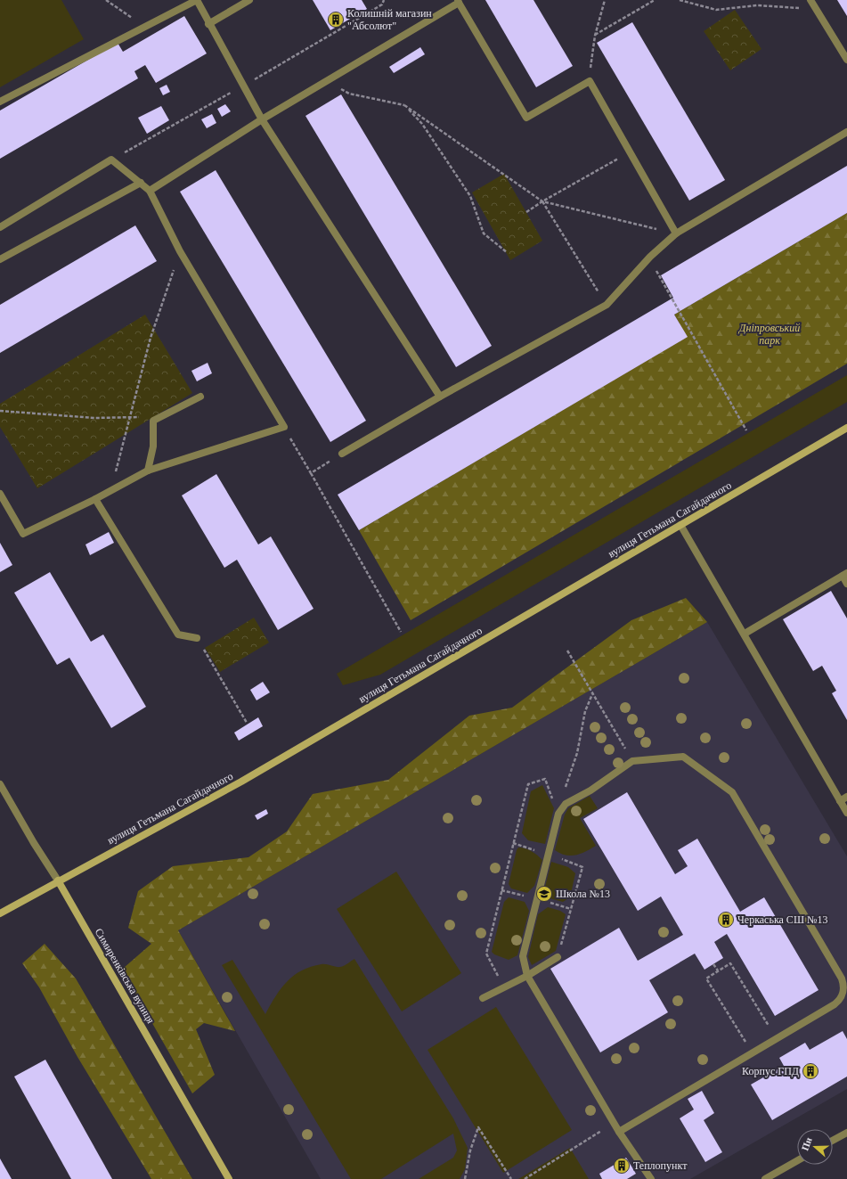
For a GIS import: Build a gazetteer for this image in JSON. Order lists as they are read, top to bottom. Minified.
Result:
{"streets":{"main road":["вулиця Гетьмана Сагайдачного","Симиренківська вулиця"]},"crossings":[["вулиця Гетьмана Сагайдачного","Симиренківська вулиця"]],"parks":["Дніпровський парк"],"places":{"building":["Колишній магазин \"Абсолют\"","Черкаська СШ №13","Корпус ГПД","Теплопункт"],"school or university":["Школа №13"]},"north":"left"}
